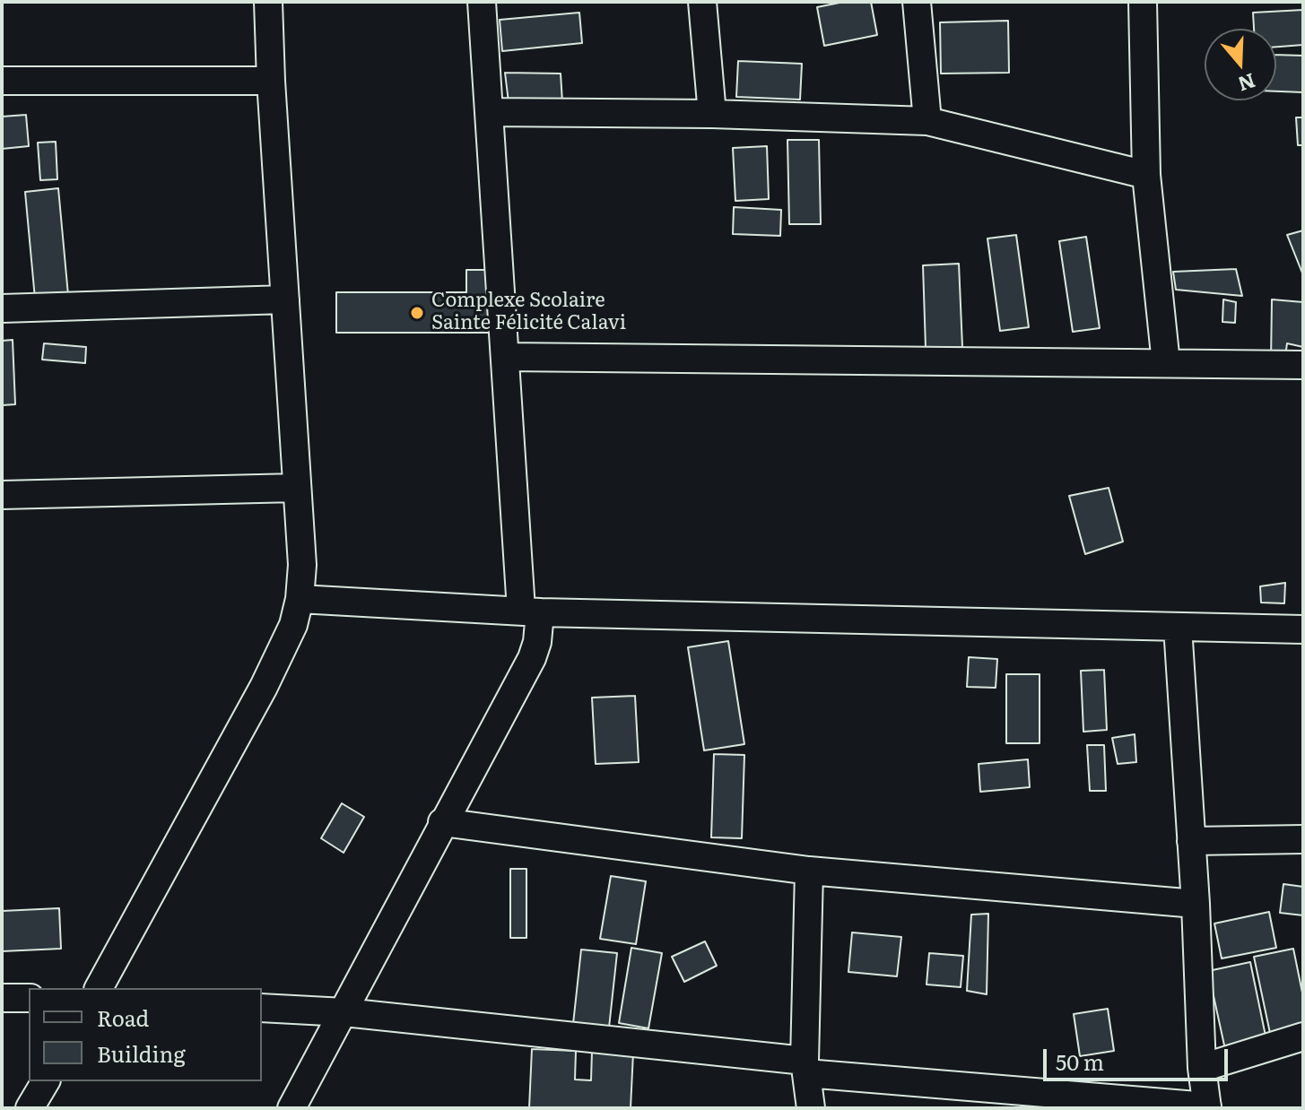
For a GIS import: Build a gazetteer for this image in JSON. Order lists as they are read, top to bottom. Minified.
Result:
{"places":["Complexe Scolaire Sainte Félicité Calavi"],"legend":["Road","Building"],"scale_bar":"50 m","north":"bottom"}
